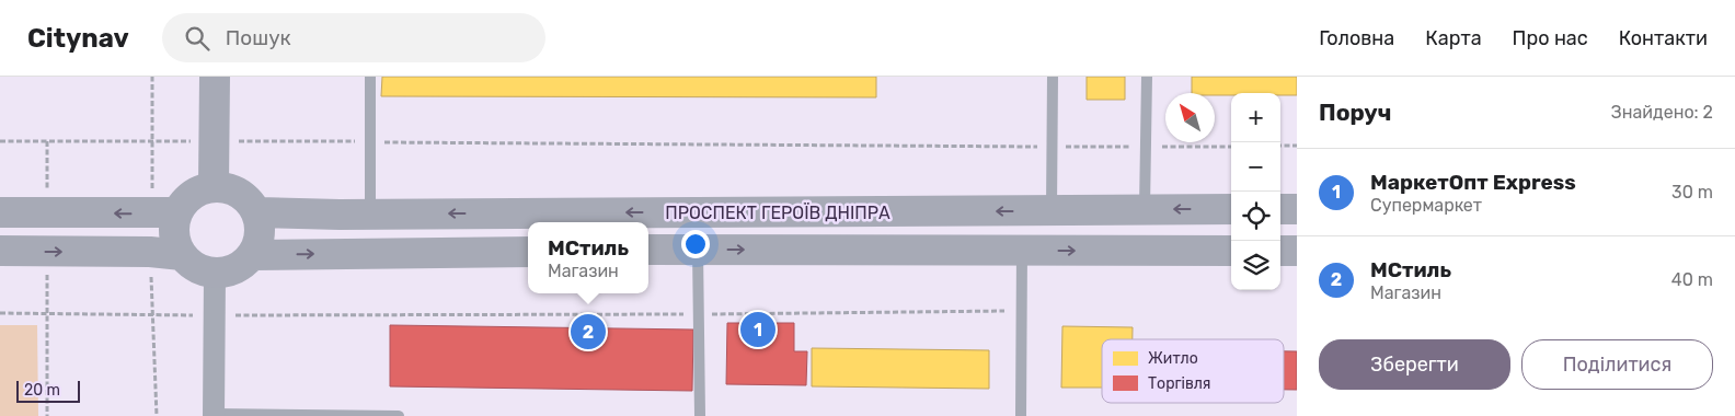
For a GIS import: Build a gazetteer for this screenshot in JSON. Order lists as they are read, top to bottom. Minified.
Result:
{"streets":{"street":["ПРОСПЕКТ ГЕРОЇВ ДНІПРА"]},"legend":["Житло","Торгівля"],"scale_bar":"20 m","north":"top left","page":{"header":"Citynav","search":"Пошук","nav":["Головна","Карта","Про нас","Контакти"],"heading":["Поруч","Знайдено: 2"],"map_buttons":["+","−"],"list":[{"mark":"1","name":"МаркетОпт Express","note":"Супермаркет","value":"30 m"},{"mark":"2","name":"МСтиль","note":"Магазин","value":"40 m"}],"popup":["МСтиль","Магазин"],"pins":["1","2"],"buttons":["Зберегти","Поділитися"],"scale":"20 m"}}
